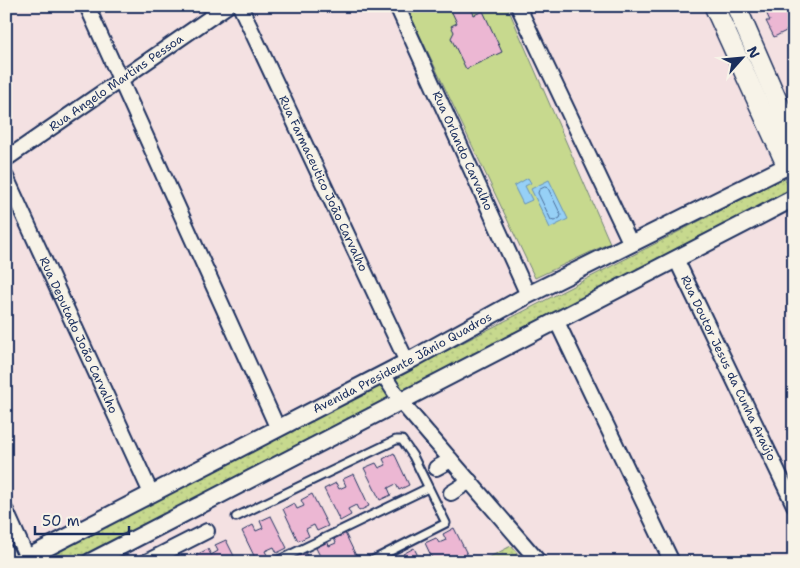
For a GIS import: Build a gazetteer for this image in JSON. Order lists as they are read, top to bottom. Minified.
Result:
{"streets":{"street":["Rua Angelo Martins Pessoa","Rua Orlando Carvalho","Rua Farmaceutico João Carvalho","Rua Deputado João Carvalho","Avenida Presidente Jânio Quadros","Rua Doutor Jesus da Cunha Araújo"]},"crossings":[["Rua Orlando Carvalho","Avenida Presidente Jânio Quadros"],["Rua Farmaceutico João Carvalho","Avenida Presidente Jânio Quadros"],["Rua Deputado João Carvalho","Avenida Presidente Jânio Quadros"]],"scale_bar":"50 m","north":"top right"}
